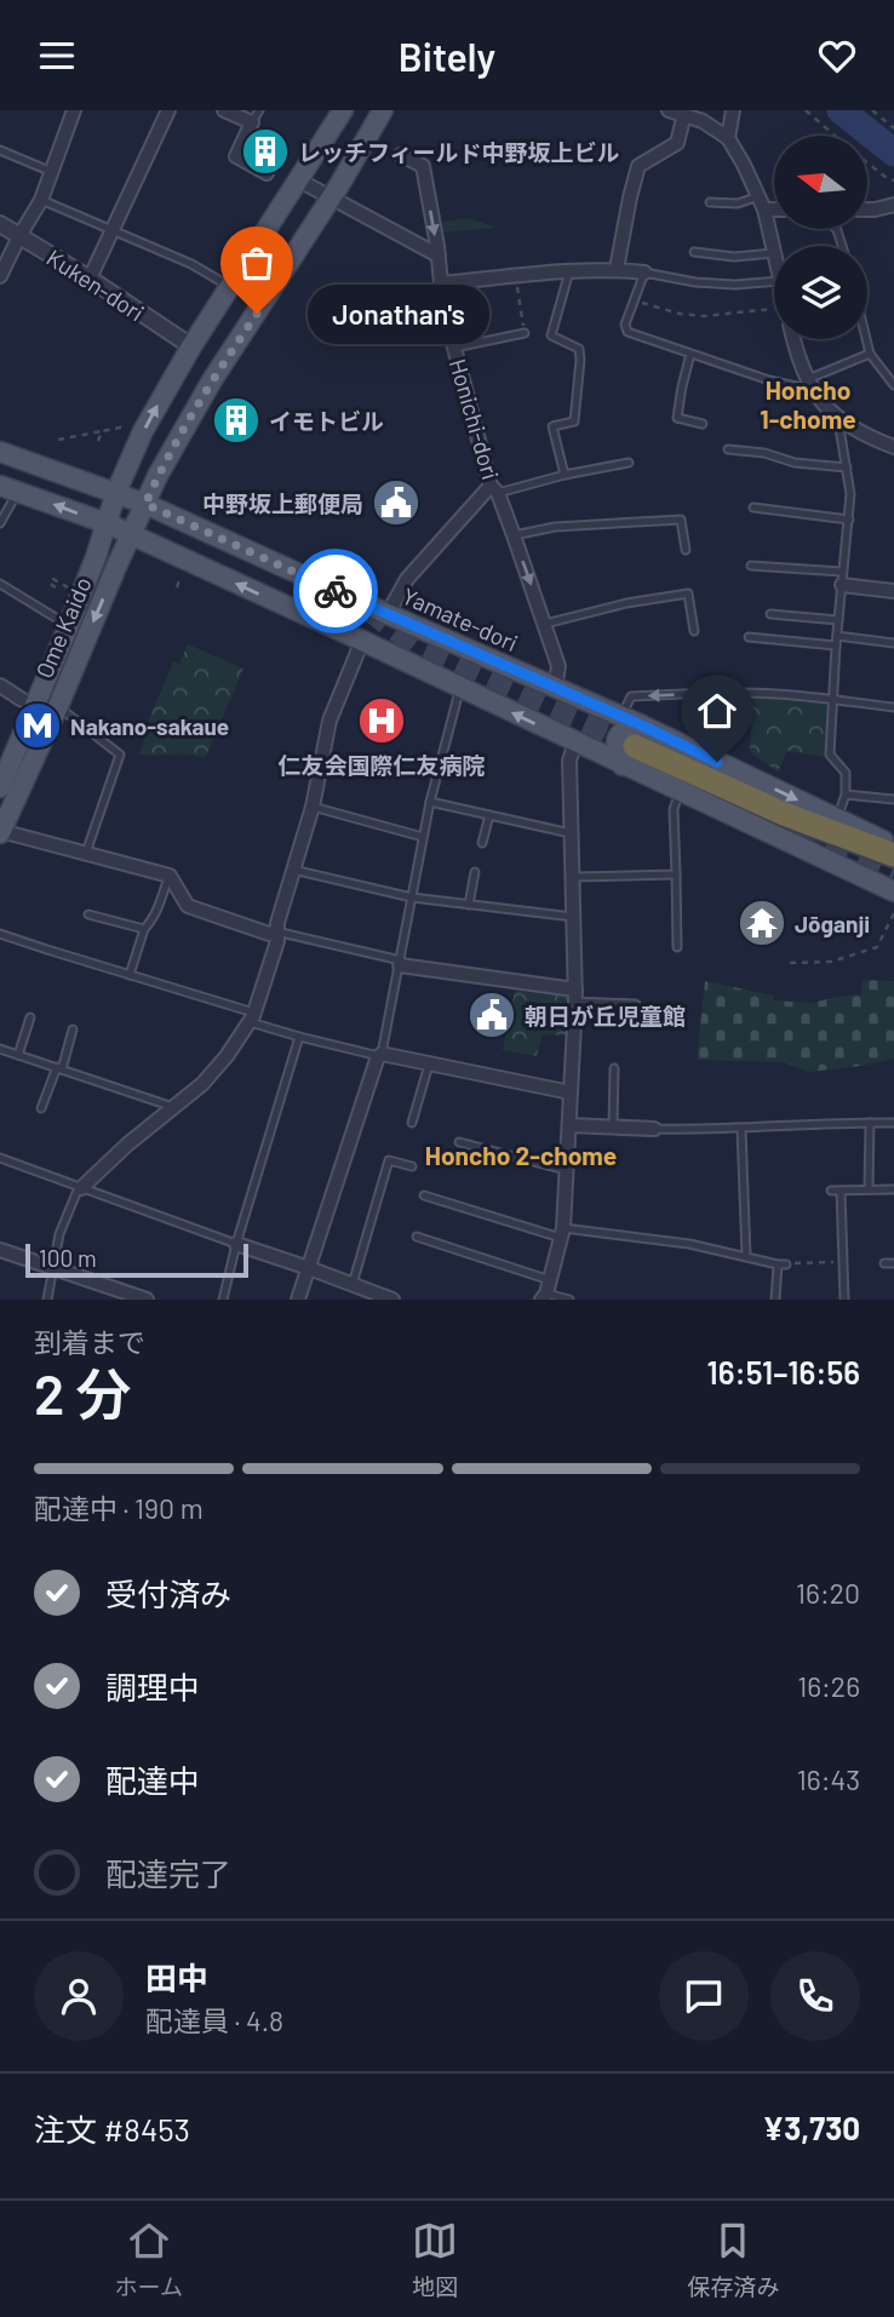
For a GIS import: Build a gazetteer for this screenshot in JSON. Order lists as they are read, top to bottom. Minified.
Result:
{"streets":{"main road":["Yamate-dori","Ome Kaido"],"street":["Kuken-dori","Honichi-dori"]},"crossings":[["Kuken-dori","Ome Kaido"],["Honichi-dori","Yamate-dori"],["Yamate-dori","Ome Kaido"]],"one_way":["Honichi-dori"],"districts":["Honcho 1-chome","Honcho 2-chome"],"places":{"building":["レッチフィールド中野坂上ビル","イモトビル"],"other":["Jonathan's"],"public building":["中野坂上郵便局","朝日が丘児童館"],"hospital":["仁友会国際仁友病院"],"metro station":["Nakano-sakaue"],"temple":["Jōganji"]},"scale_bar":"100 m","north":"left","page":{"header":"Bitely","bubble":"Jonathan's","scale":"100 m","heading":["2 分","到着まで","16:51–16:56"],"panel":["田中","配達員 · 4.8","注文 #8453","¥3,730"],"bar":"配達中 · 190 m","list":[["受付済み","16:20"],["調理中","16:26"],["配達中","16:43"],"配達完了"],"tabs":["ホーム","地図","保存済み"]}}
